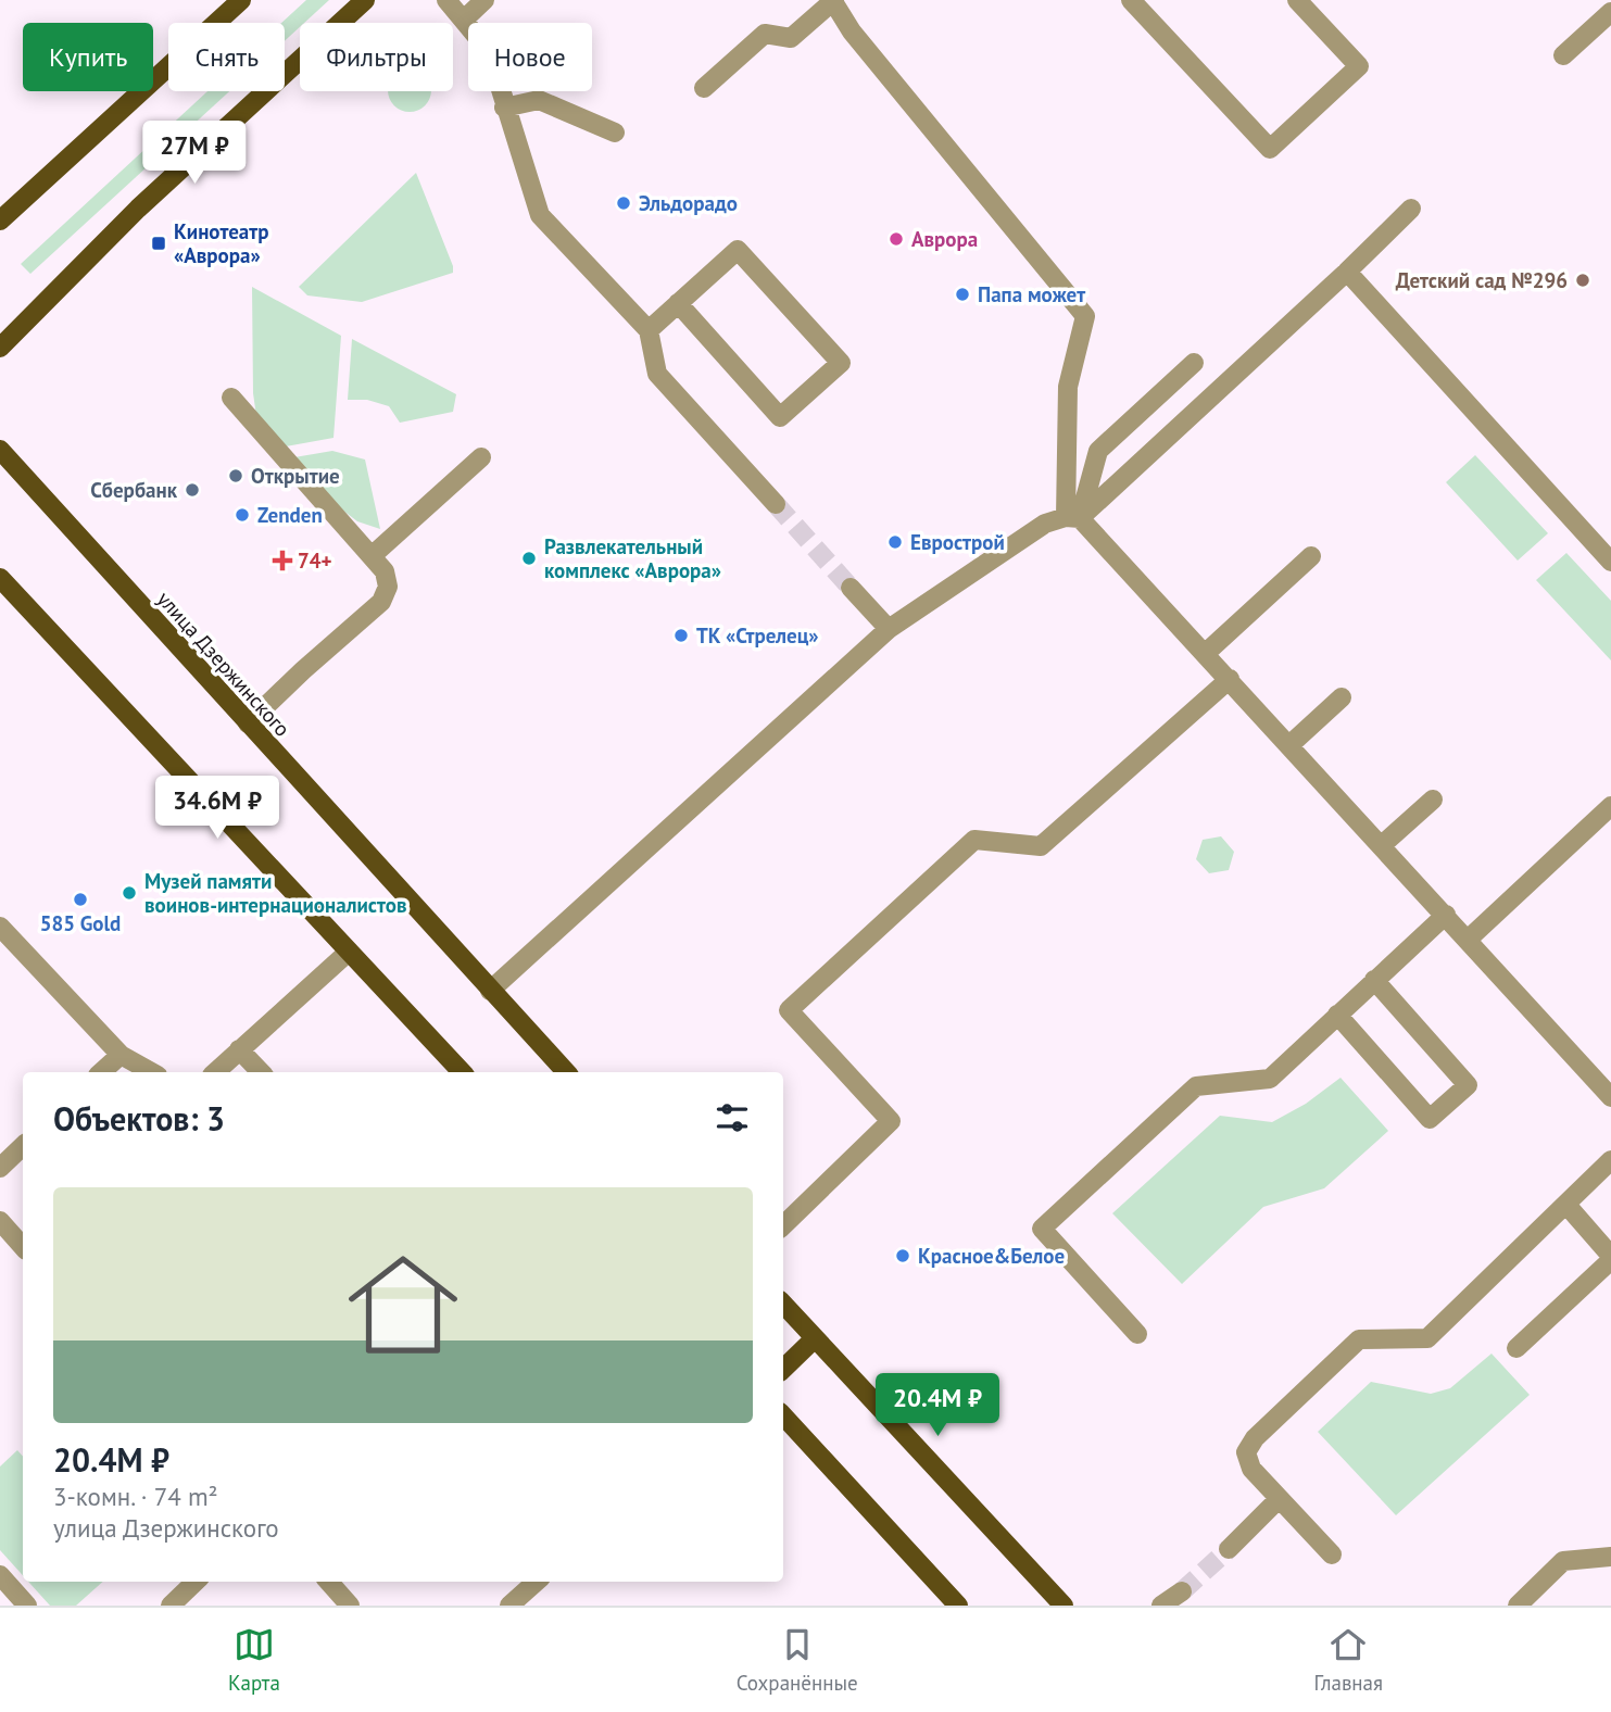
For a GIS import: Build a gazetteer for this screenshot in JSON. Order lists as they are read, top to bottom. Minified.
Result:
{"streets":{"main road":["улица Дзержинского"]},"places":{"other":["Эльдорадо","Аврора","Детский сад №296","Папа может","Открытие","Сбербанк","Zenden","Еврострой","Развлекательный комплекс «Аврора»","ТК «Стрелец»","Музей памяти воинов-интернационалистов","585 Gold","Красное&Белое"],"transit":["Кинотеатр «Аврора»"],"health":["74+"]},"page":{"chip":["Купить","Снять","Фильтры","Новое"],"price":["27M ₽","34.6M ₽","20.4M ₽"],"heading":"Объектов: 3","list":[{"name":"20.4M ₽","note":"3-комн. · 74 m² · улица Дзержинского"}],"tabs":["Карта","Сохранённые","Главная"]}}
